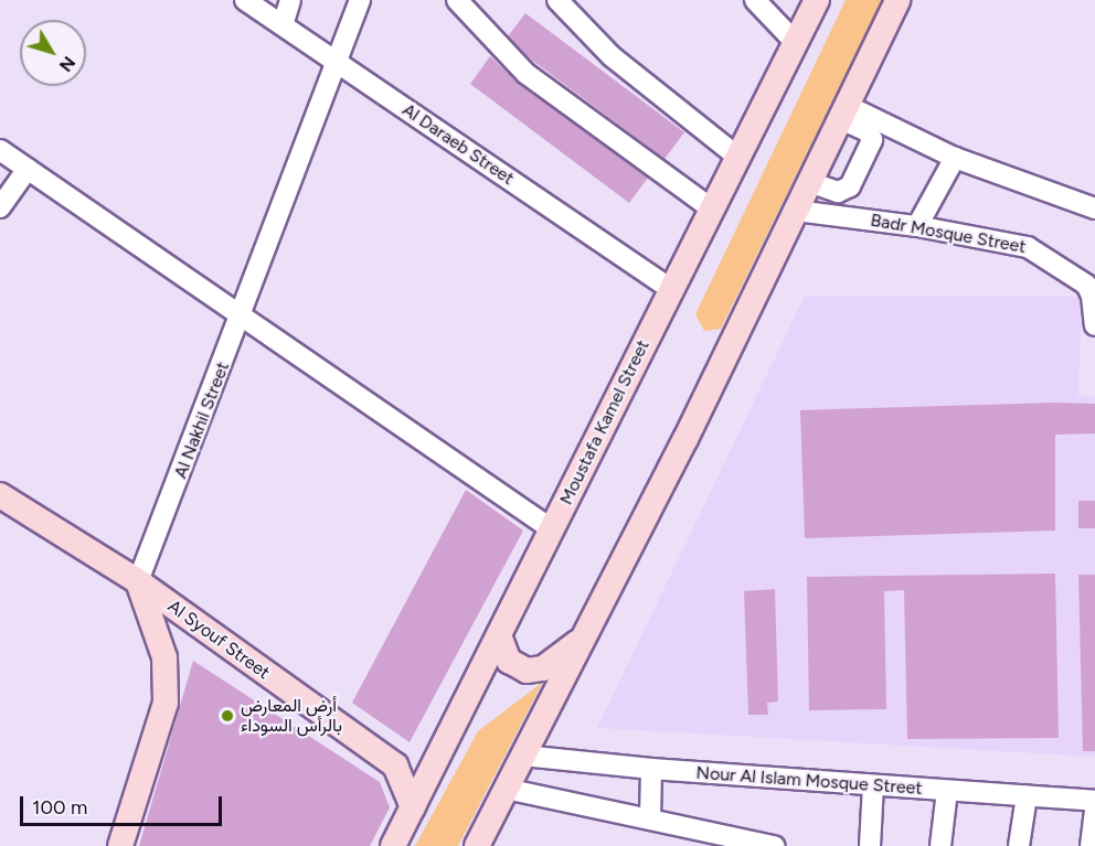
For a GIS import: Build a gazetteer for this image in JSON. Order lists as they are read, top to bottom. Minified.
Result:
{"streets":{"main road":["Moustafa Kamel Street","Al Syouf Street"],"street":["Al Daraeb Street","Badr Mosque Street","Al Nakhil Street","Nour Al Islam Mosque Street"]},"crossings":[["Al Daraeb Street","Al Nakhil Street"],["Al Daraeb Street","Moustafa Kamel Street"],["Al Nakhil Street","Al Syouf Street"],["Moustafa Kamel Street","Al Syouf Street"]],"places":["أرض المعارض بالرأس السوداء"],"scale_bar":"100 m","north":"bottom right"}
